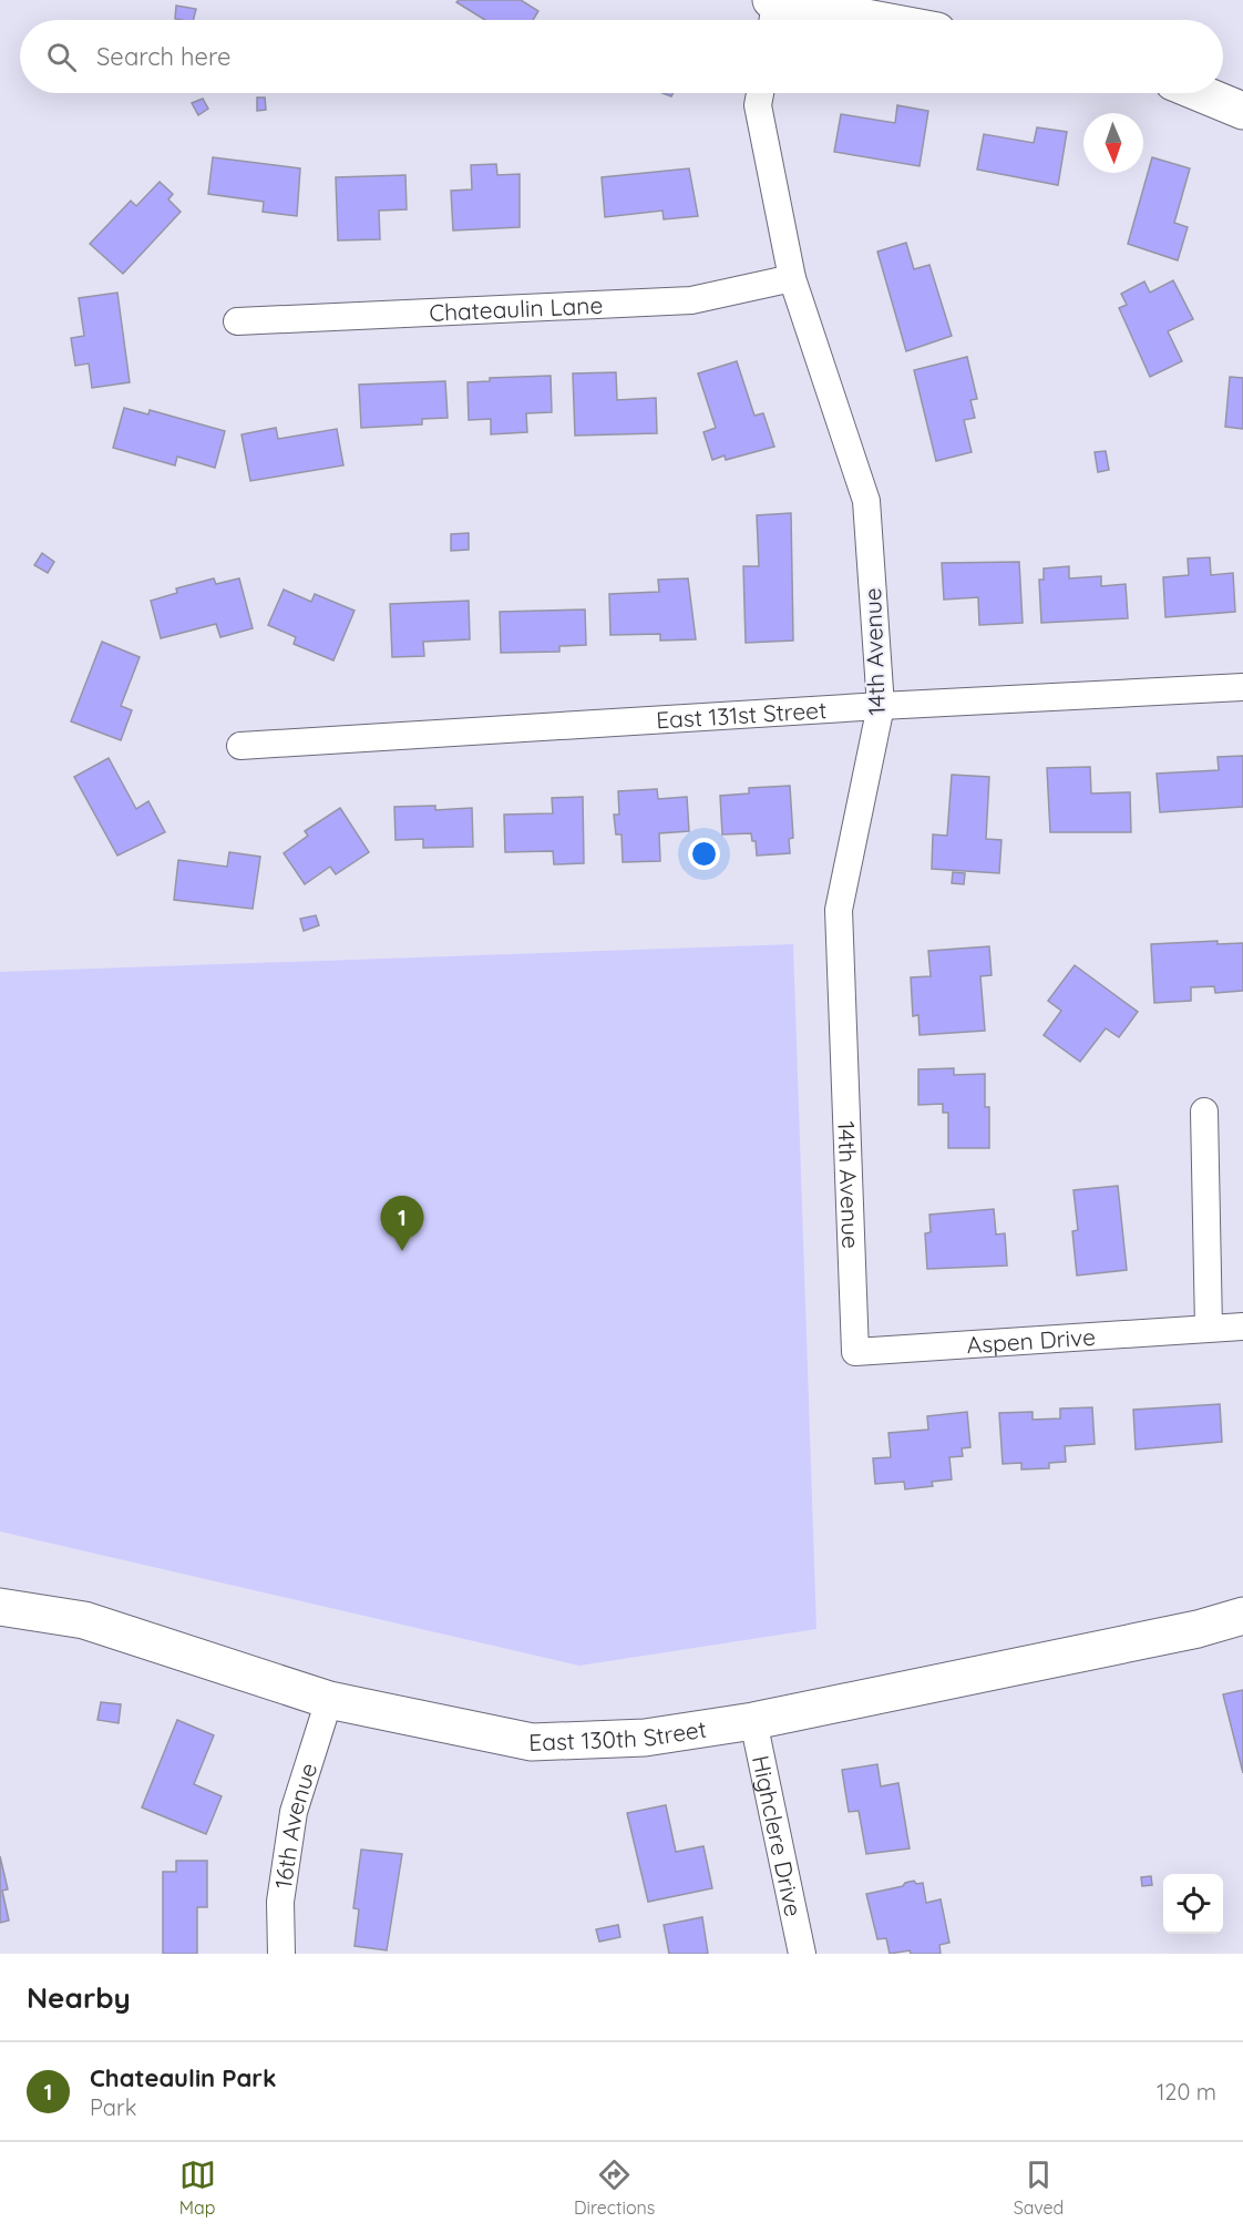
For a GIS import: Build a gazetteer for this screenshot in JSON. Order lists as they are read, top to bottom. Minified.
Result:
{"streets":{"street":["Chateaulin Lane","14th Avenue","East 131st Street","Aspen Drive","East 130th Street","16th Avenue","Highclere Drive"]},"crossings":[["Chateaulin Lane","14th Avenue"],["14th Avenue","East 131st Street"],["14th Avenue","Aspen Drive"],["East 130th Street","16th Avenue"],["East 130th Street","Highclere Drive"]],"north":"bottom","page":{"search":"Search here","pins":"1","heading":"Nearby","list":[{"mark":"1","name":"Chateaulin Park","note":"Park","value":"120 m"}],"nav":["Map","Directions","Saved"]}}
